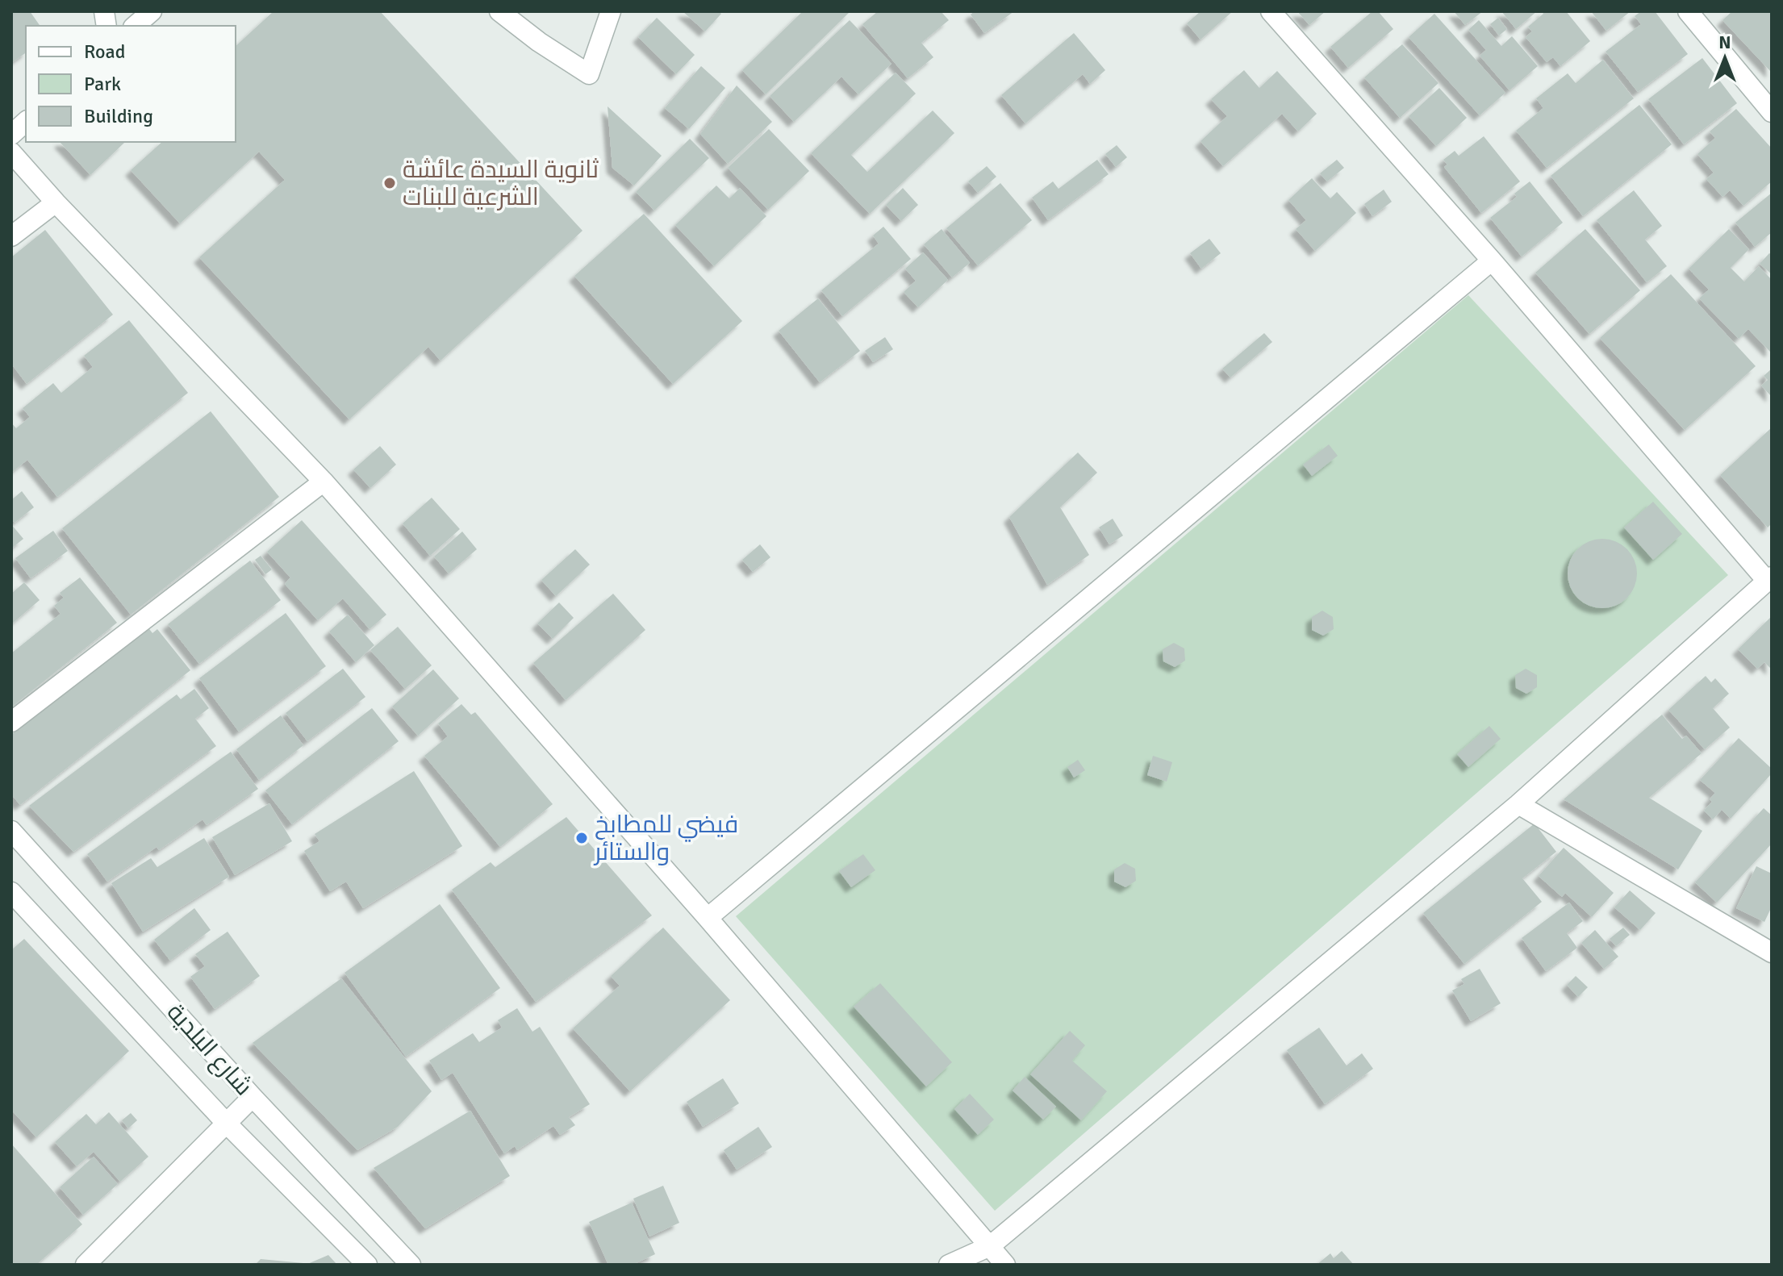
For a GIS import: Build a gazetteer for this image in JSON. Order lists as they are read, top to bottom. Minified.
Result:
{"streets":{"street":["شارع البلدية"]},"places":["ثانوية السيدة عائشة الشرعية للبنات","فيضي للمطابخ والستائر"],"legend":["Road","Park","Building"],"north":"top"}
